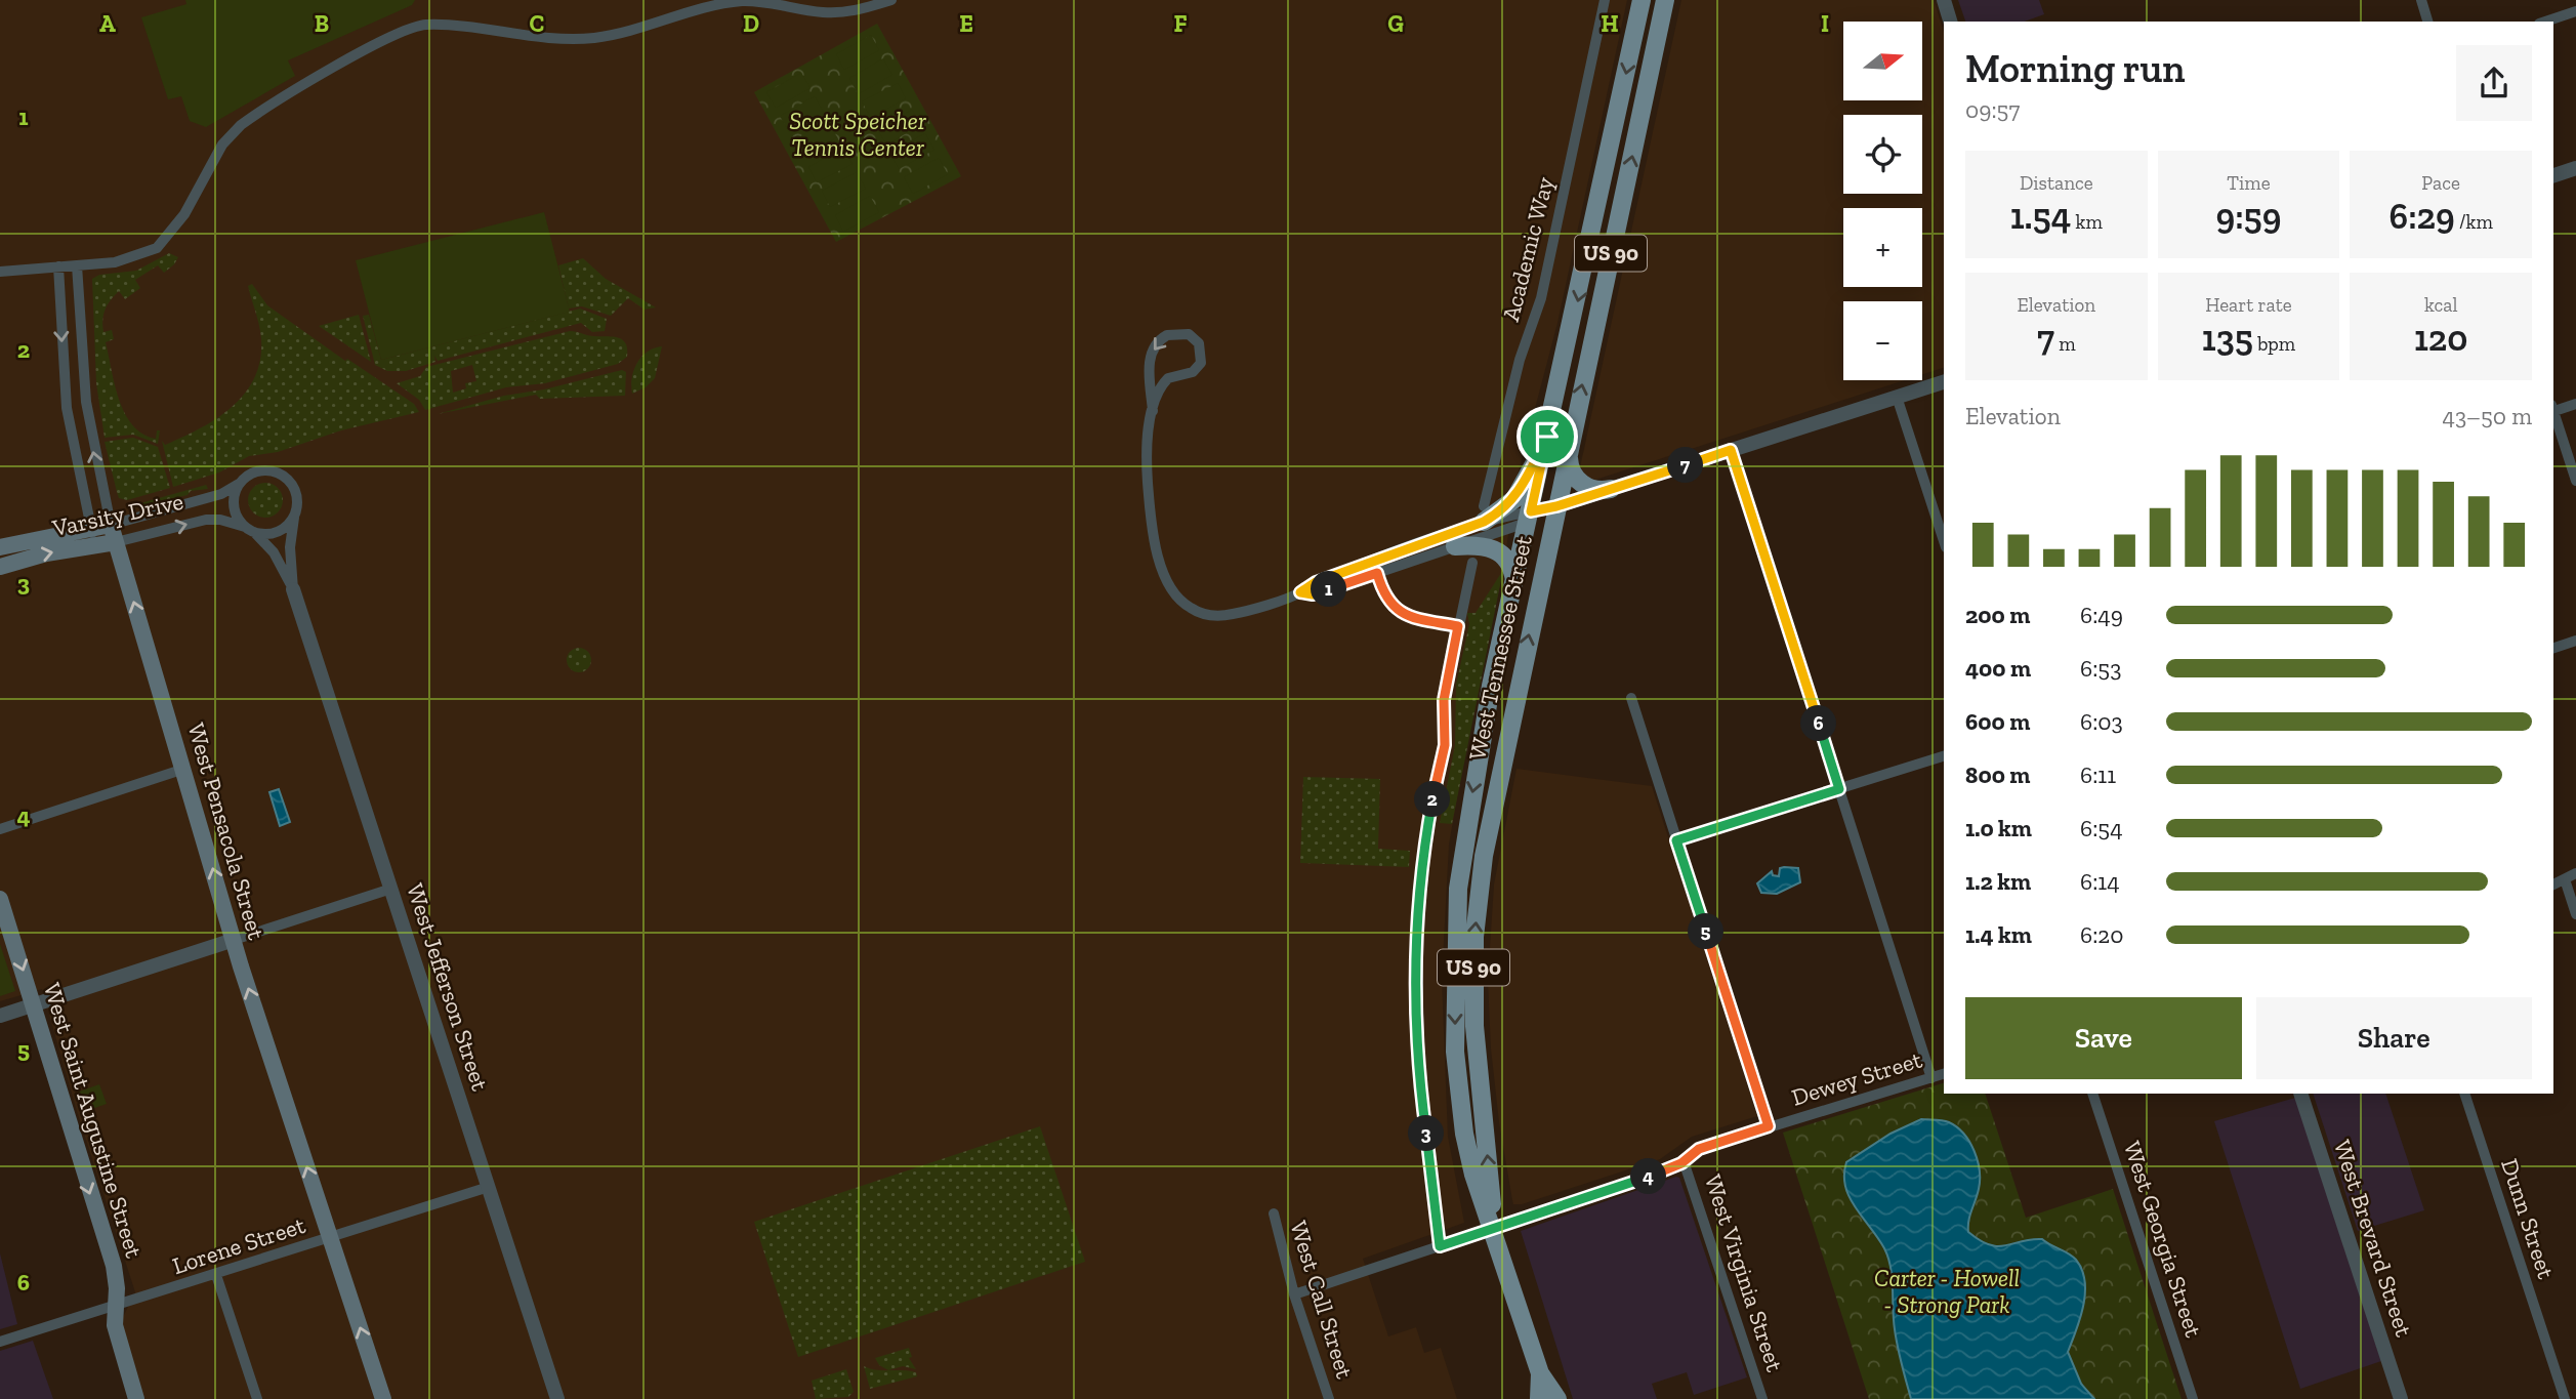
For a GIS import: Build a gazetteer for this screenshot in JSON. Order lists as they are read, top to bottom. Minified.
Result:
{"streets":{"main road":["US 90","Varsity Drive","West Tennessee Street","West Pensacola Street","West Saint Augustine Street"],"street":["Academic Way","West Jefferson Street","Dewey Street","Dunn Street","West Brevard Street","West Georgia Street","Lorene Street","West Virginia Street","West Call Street"]},"crossings":[["US 90","West Tennessee Street"],["Varsity Drive","West Pensacola Street"],["Varsity Drive","West Jefferson Street"],["West Tennessee Street","Dewey Street"],["West Pensacola Street","Lorene Street"],["West Jefferson Street","Lorene Street"],["Dewey Street","West Virginia Street"],["Dewey Street","West Call Street"],["West Saint Augustine Street","Lorene Street"]],"one_way":["West Saint Augustine Street"],"parks":["Scott Speicher Tennis Center","Carter - Howell - Strong Park"],"north":"right","page":{"map_buttons":["+","−"],"heading":["Morning run","09:57"],"stats":[["Distance","1.54 km"],["Time","9:59"],["Pace","6:29 /km"],["Elevation","7 m"],["Heart rate","135 bpm"],["kcal","120"]],"chart":["Elevation","43–50 m"],"pins":["7","1","6","2","5","3","4"],"list":[{"name":"200 m","note":"6:49"},{"name":"400 m","note":"6:53"},{"name":"600 m","note":"6:03"},{"name":"800 m","note":"6:11"},{"name":"1.0 km","note":"6:54"},{"name":"1.2 km","note":"6:14"},{"name":"1.4 km","note":"6:20"}],"buttons":["Save","Share"]},"grid":{"columns":["A","B","C","D","E","F","G","H","I"],"rows":["1","2","3","4","5","6"]}}
